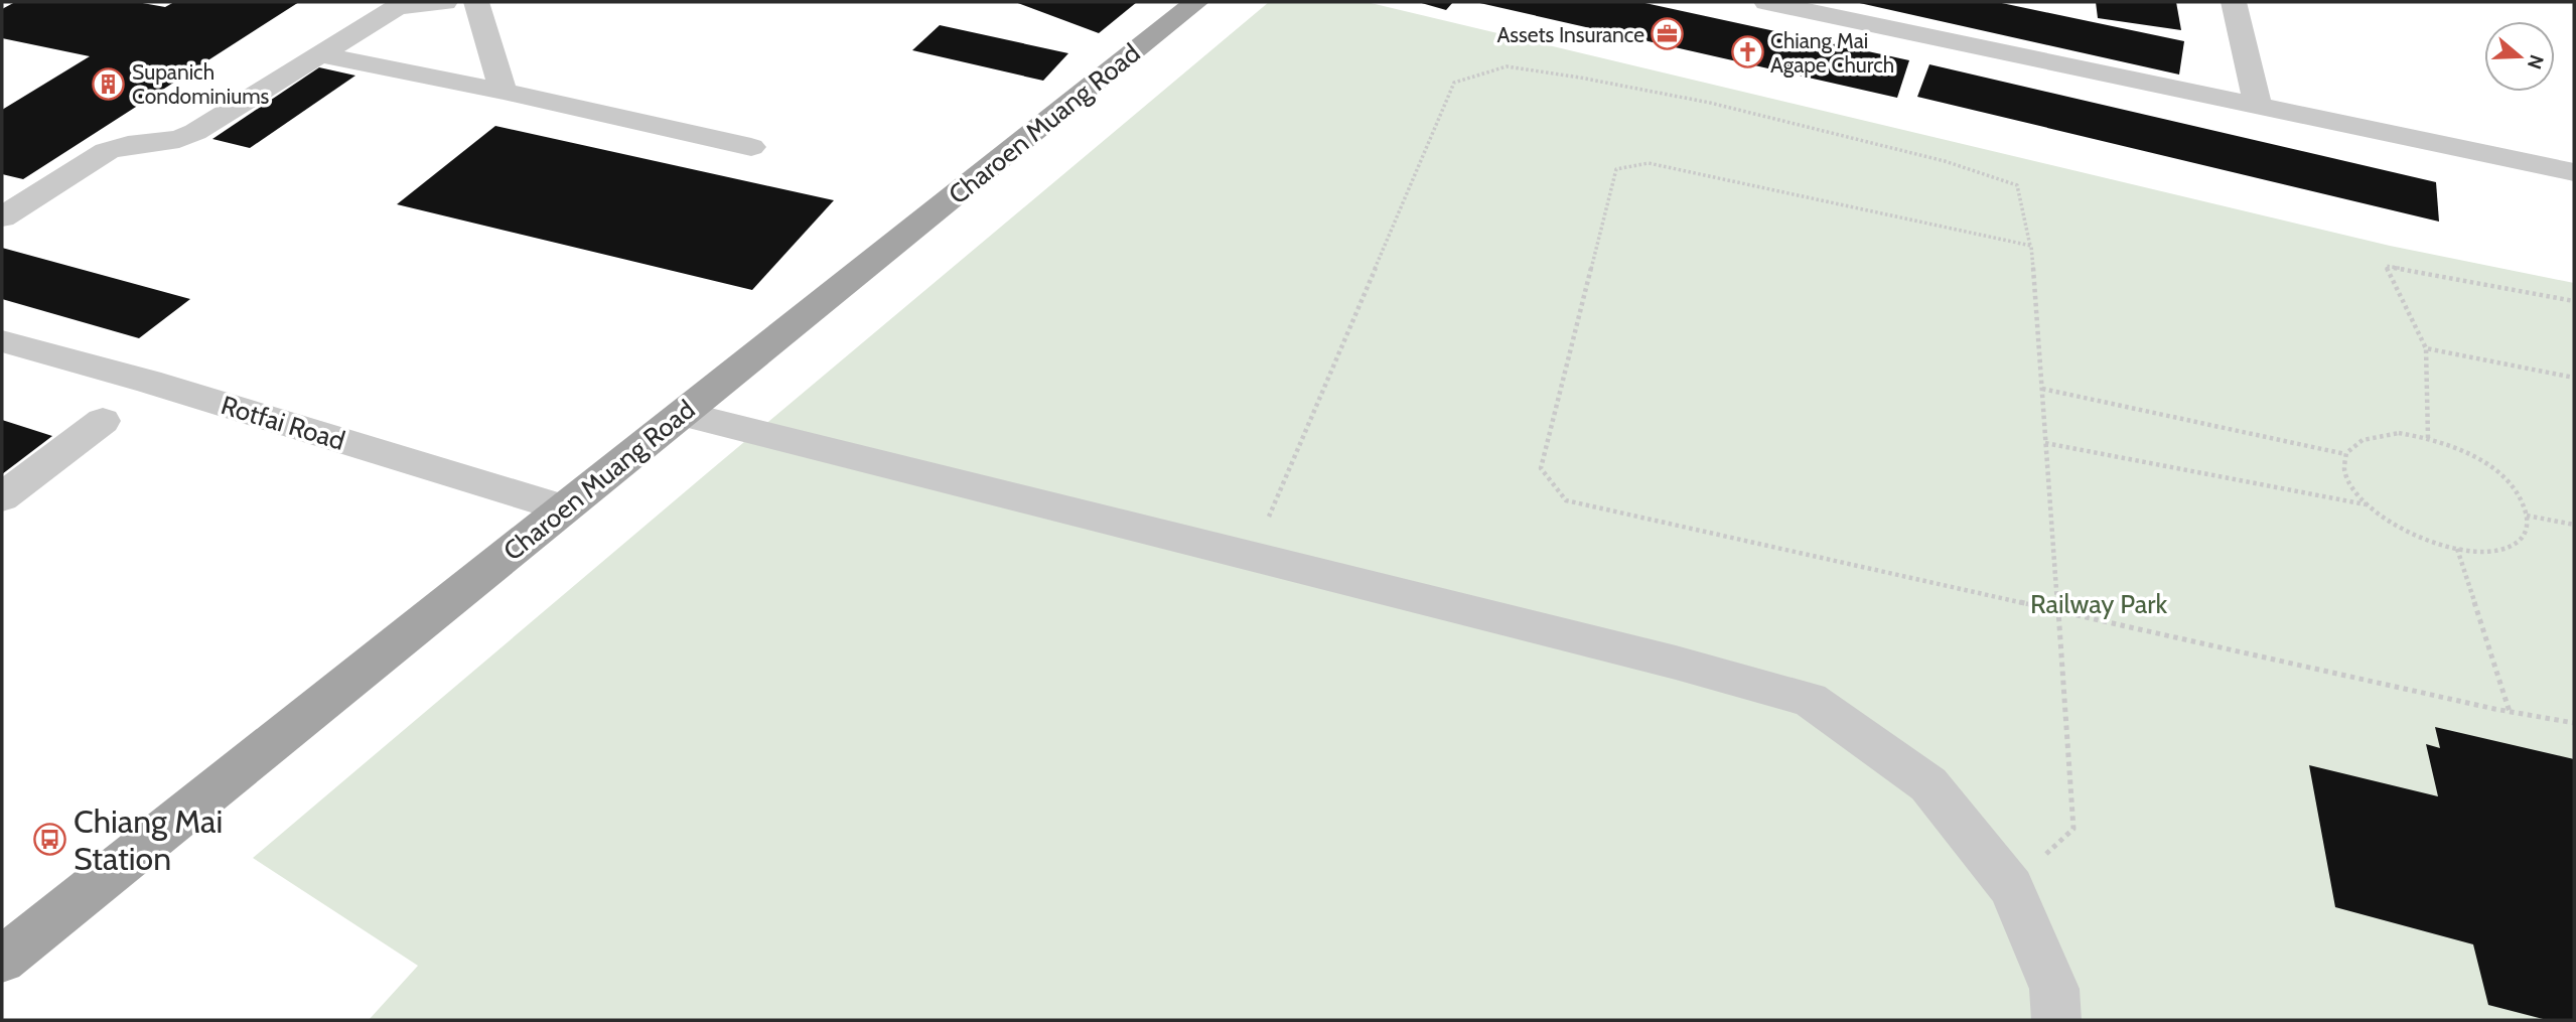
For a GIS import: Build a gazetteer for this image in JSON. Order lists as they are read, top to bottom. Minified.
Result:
{"streets":{"main road":["Charoen Muang Road"],"street":["Rotfai Road"]},"crossings":[["Charoen Muang Road","Rotfai Road"]],"parks":["Railway Park"],"places":{"office":["Assets Insurance"],"church":["Chiang Mai Agape Church"],"building":["Supanich Condominiums"],"bus stop":["Chiang Mai Station"]},"north":"right"}
